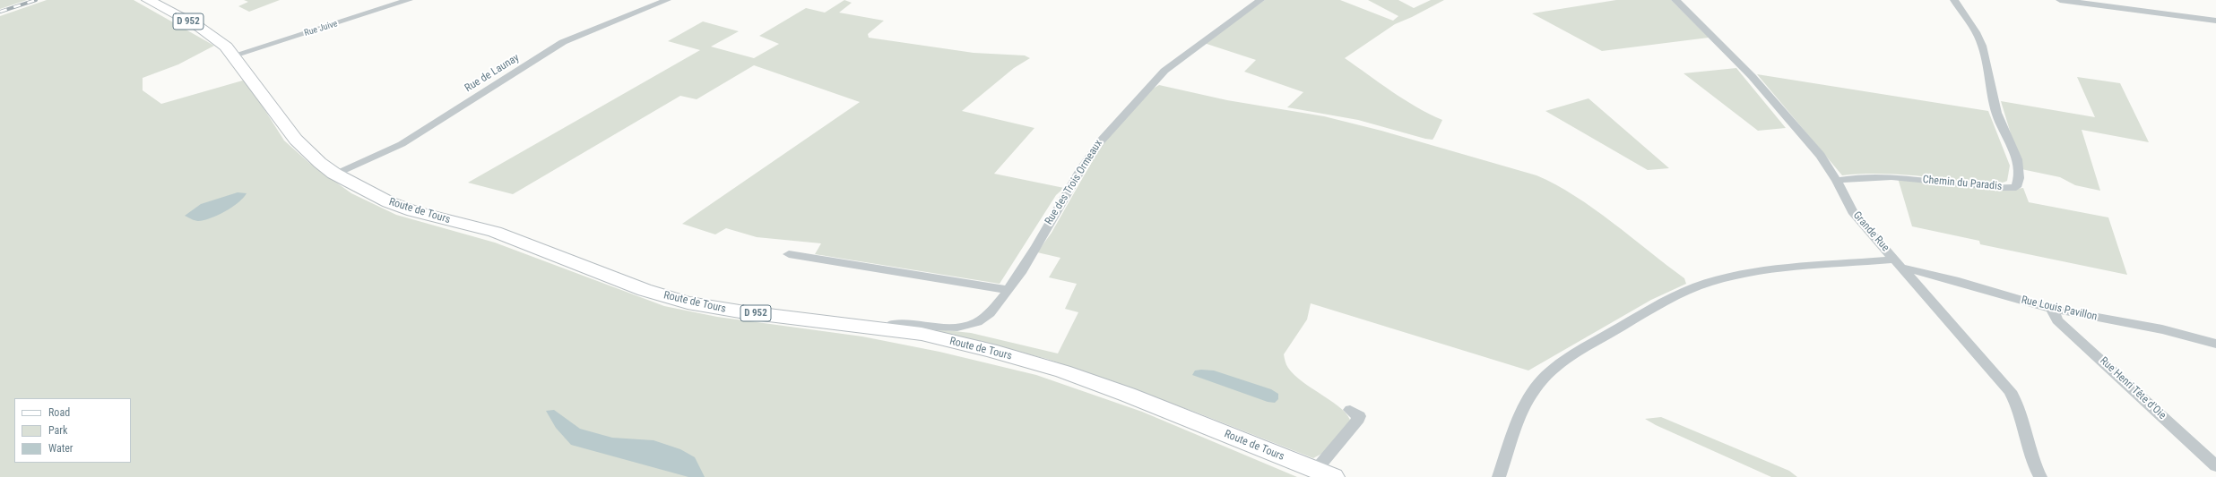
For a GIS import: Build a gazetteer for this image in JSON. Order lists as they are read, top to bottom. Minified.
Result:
{"streets":{"main road":["D 952","Route de Tours"],"street":["Rue Juive","Rue de Launay","Rue des Trois Ormeaux","Chemin du Paradis","Grande Rue","Rue Louis Pavillon","Rue Henri Tête d'Oie"]},"crossings":[["Rue Juive","Route de Tours"],["Rue de Launay","Route de Tours"],["Rue des Trois Ormeaux","Route de Tours"],["Chemin du Paradis","Grande Rue"],["Grande Rue","Rue Louis Pavillon"],["Rue Louis Pavillon","Rue Henri Tête d'Oie"]],"legend":["Road","Park","Water"]}
